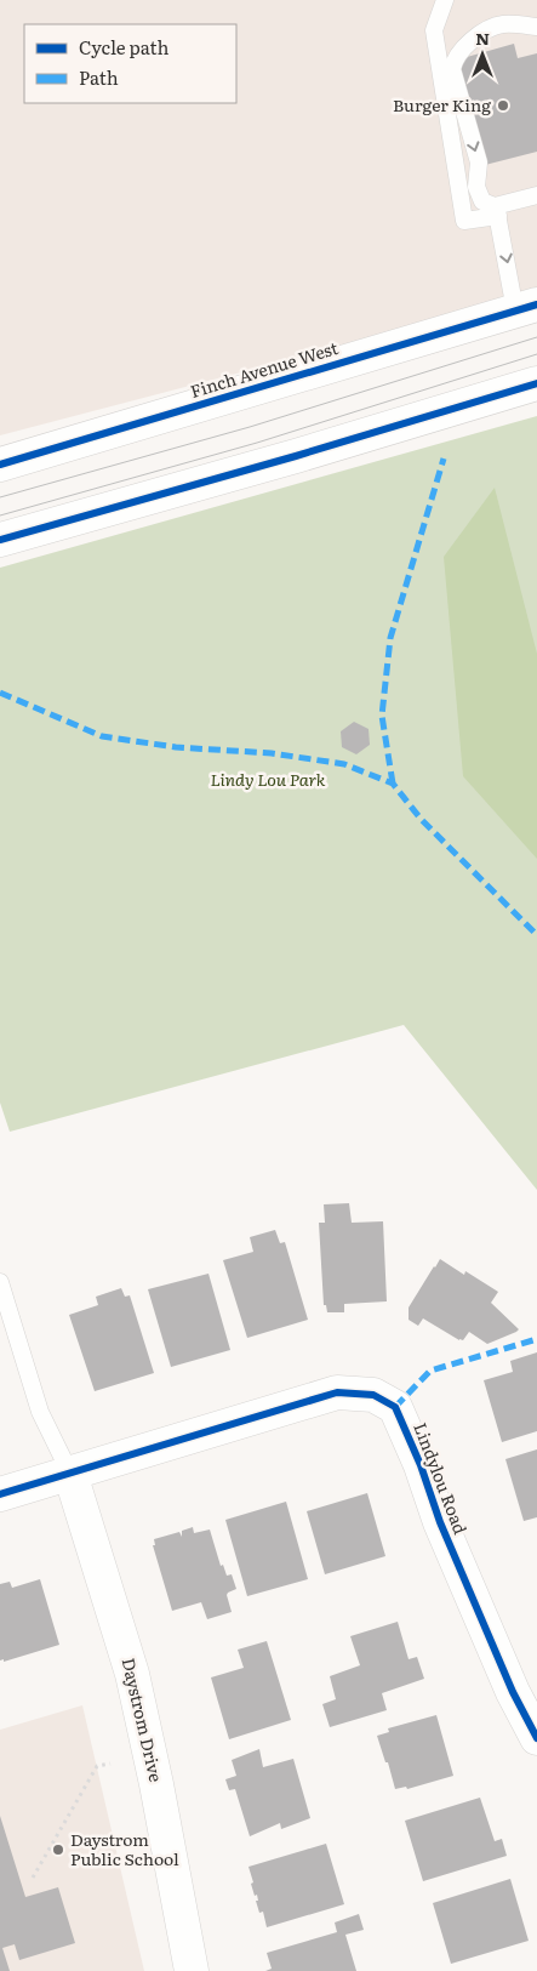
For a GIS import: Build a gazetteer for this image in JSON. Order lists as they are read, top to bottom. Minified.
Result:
{"streets":{"street":["Finch Avenue West","Lindylou Road","Daystrom Drive"]},"crossings":[["Lindylou Road","Daystrom Drive"]],"parks":["Lindy Lou Park"],"places":["Burger King","Daystrom Public School"],"legend":["Cycle path","Path"],"north":"top"}
